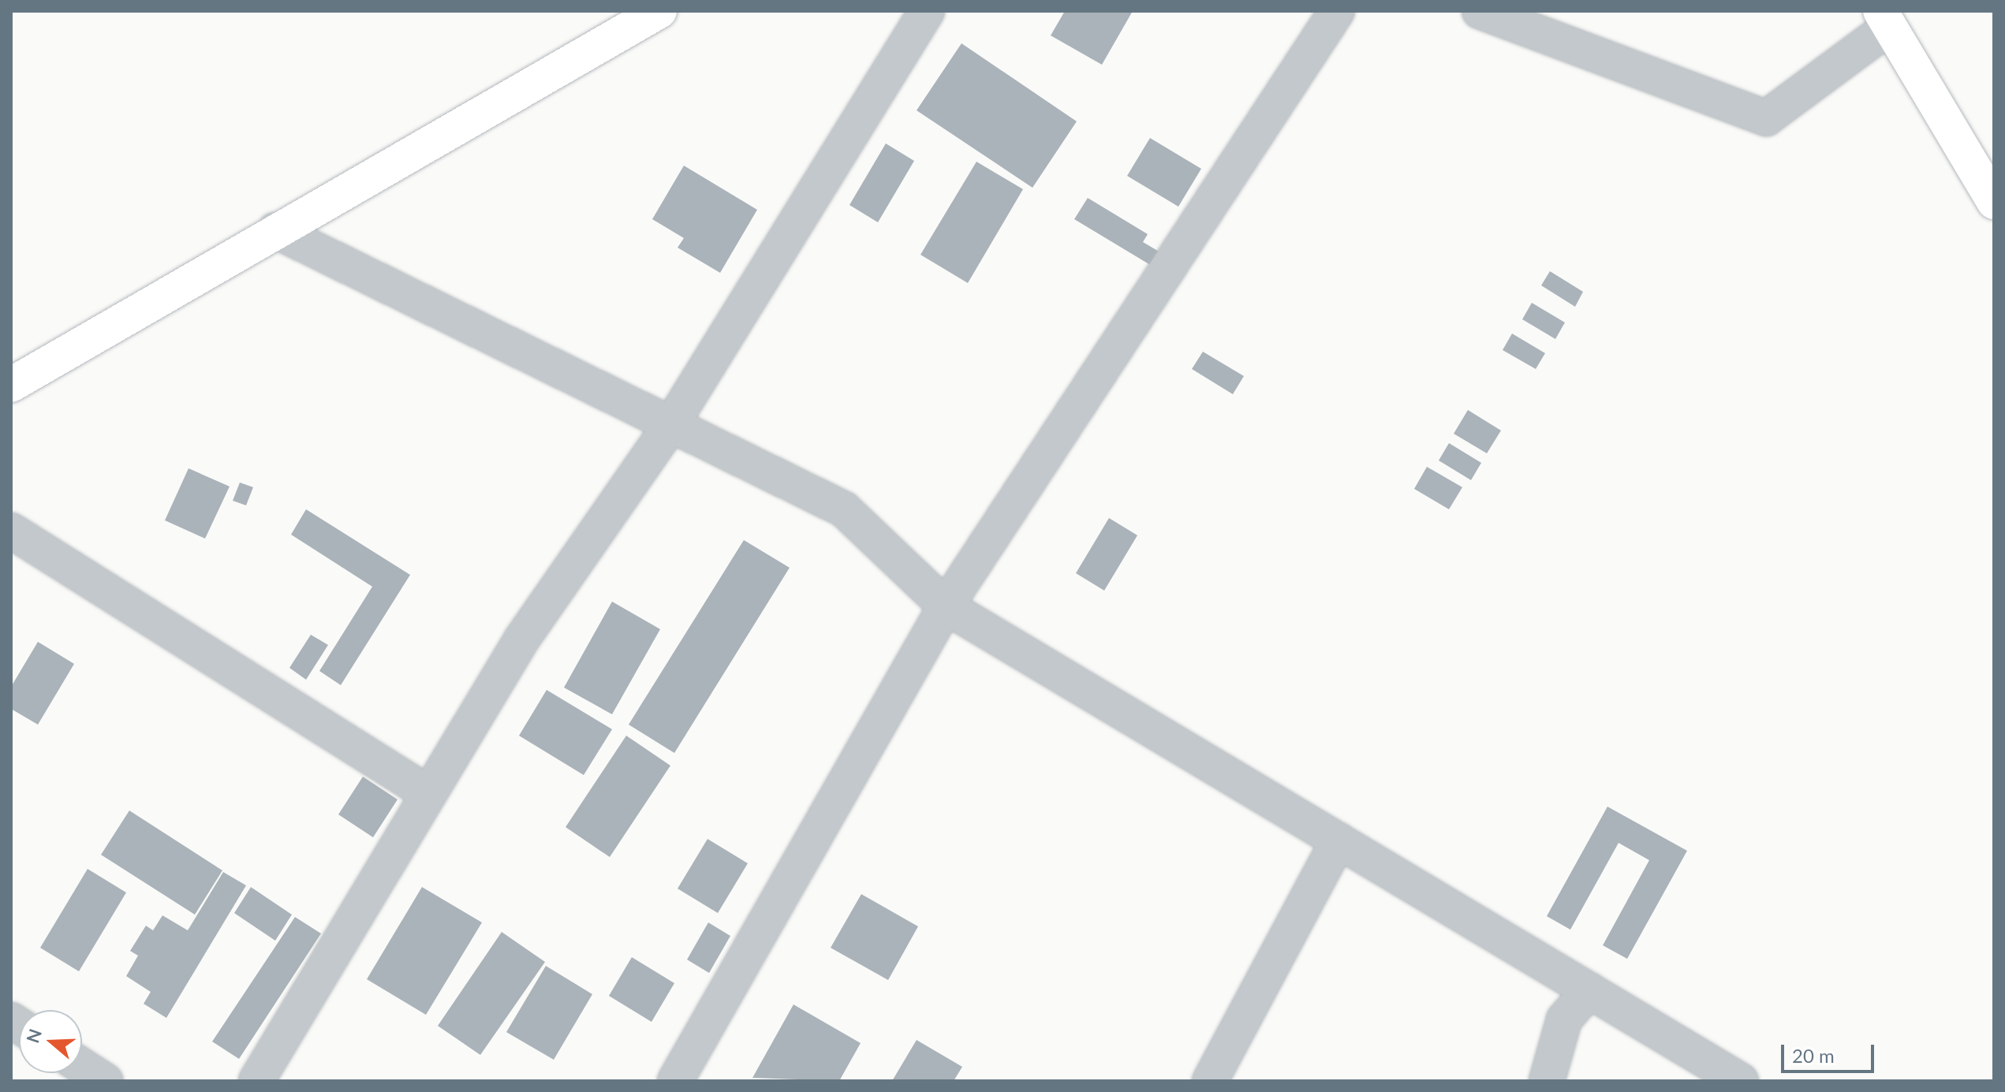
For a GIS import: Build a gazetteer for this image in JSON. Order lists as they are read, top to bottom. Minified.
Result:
{"scale_bar":"20 m","north":"left"}
